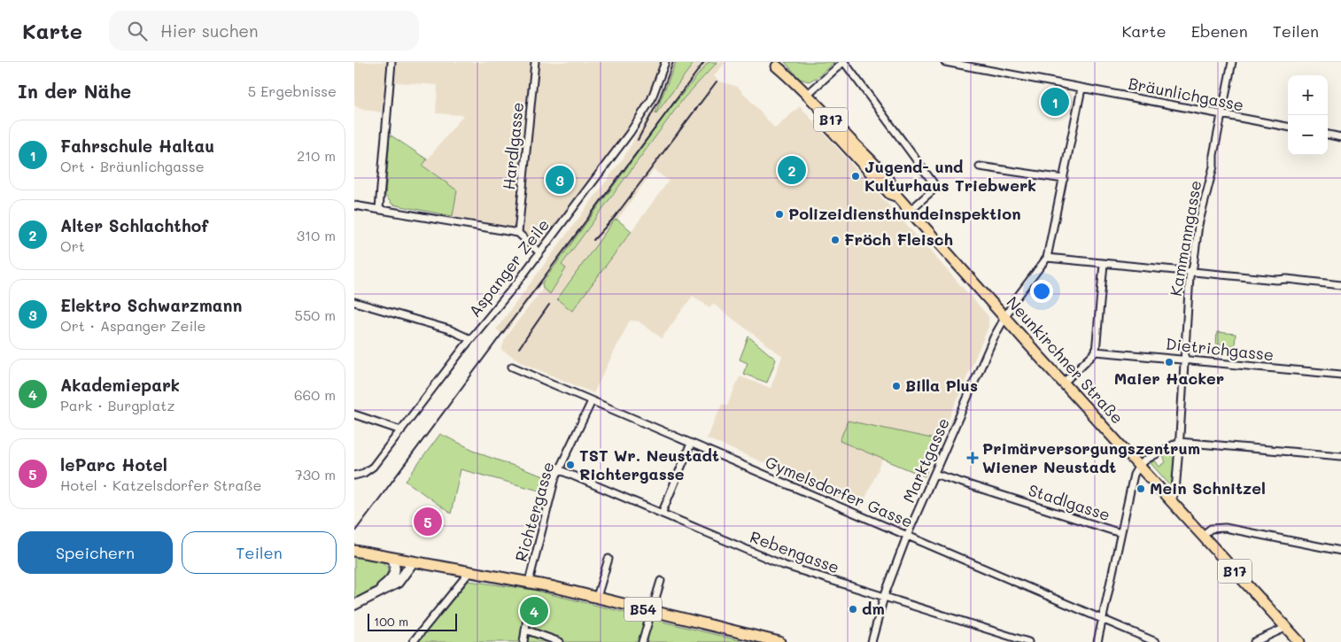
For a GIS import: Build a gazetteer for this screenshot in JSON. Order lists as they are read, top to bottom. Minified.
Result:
{"streets":{"main road":["B17","Neunkirchner Straße","B54"],"street":["Bräunlichgasse","Hardlgasse","Kammanngasse","Aspanger Zeile","Dietrichgasse","Marktgasse","Gymelsdorfer Gasse","Stadlgasse","Richtergasse","Rebengasse"]},"crossings":[["Bräunlichgasse","Kammanngasse"],["Kammanngasse","Dietrichgasse"],["Kammanngasse","Neunkirchner Straße"],["Neunkirchner Straße","Marktgasse"],["Marktgasse","Gymelsdorfer Gasse"],["Marktgasse","Stadlgasse"],["Marktgasse","Rebengasse"],["Gymelsdorfer Gasse","Richtergasse"],["Richtergasse","Rebengasse"],["Richtergasse","B54"]],"places":{"other":["Jugend- und Kulturhaus Triebwerk","Polizeidiensthundeinspektion","Fröch Fleisch","Maier Hacker","Billa Plus","TST Wr. Neustadt Richtergasse","Mein Schnitzel","dm"],"health":["Primärversorgungszentrum Wiener Neustadt"]},"scale_bar":"100 m","page":{"header":"Karte","search":"Hier suchen","nav":["Karte","Ebenen","Teilen"],"heading":["In der Nähe","5 Ergebnisse"],"map_buttons":["+","−"],"pins":["1","2","3","5","4"],"list":[{"mark":"1","name":"Fahrschule Haltau","note":"Ort · Bräunlichgasse","value":"210 m"},{"mark":"2","name":"Alter Schlachthof","note":"Ort","value":"310 m"},{"mark":"3","name":"Elektro Schwarzmann","note":"Ort · Aspanger Zeile","value":"550 m"},{"mark":"4","name":"Akademiepark","note":"Park · Burgplatz","value":"660 m"},{"mark":"5","name":"leParc Hotel","note":"Hotel · Katzelsdorfer Straße","value":"730 m"}],"buttons":["Speichern","Teilen"],"scale":"100 m"}}
